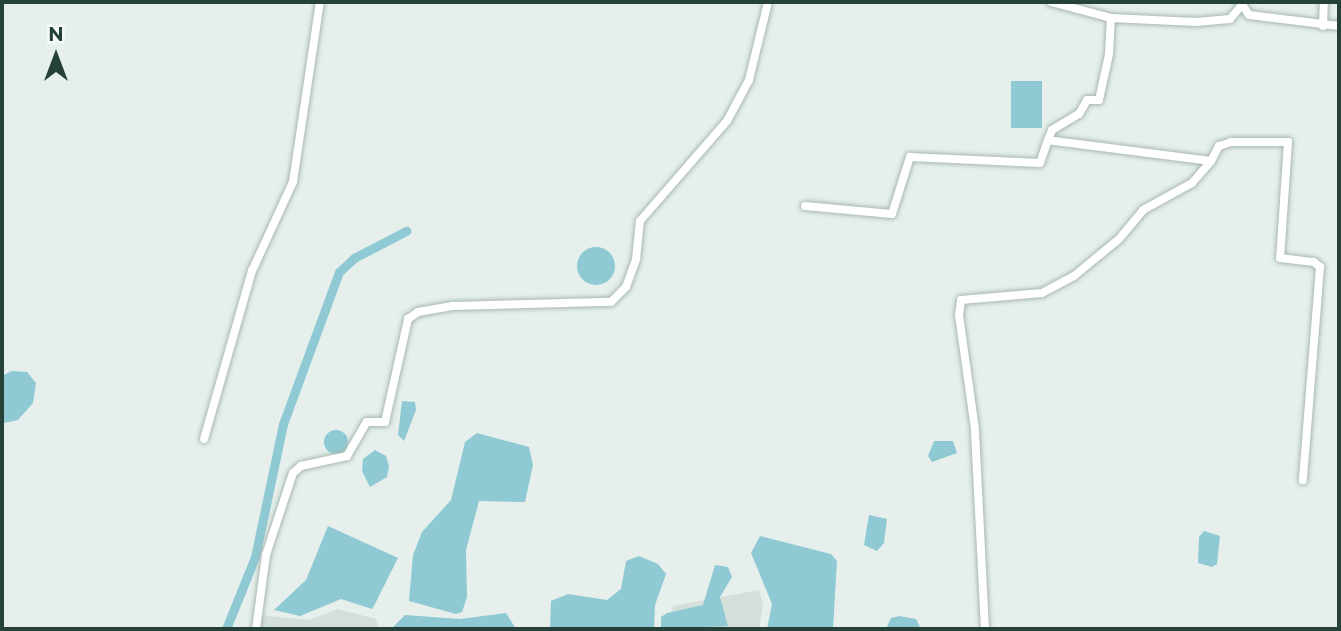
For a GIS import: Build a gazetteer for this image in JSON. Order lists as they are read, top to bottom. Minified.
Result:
{"north":"top"}
